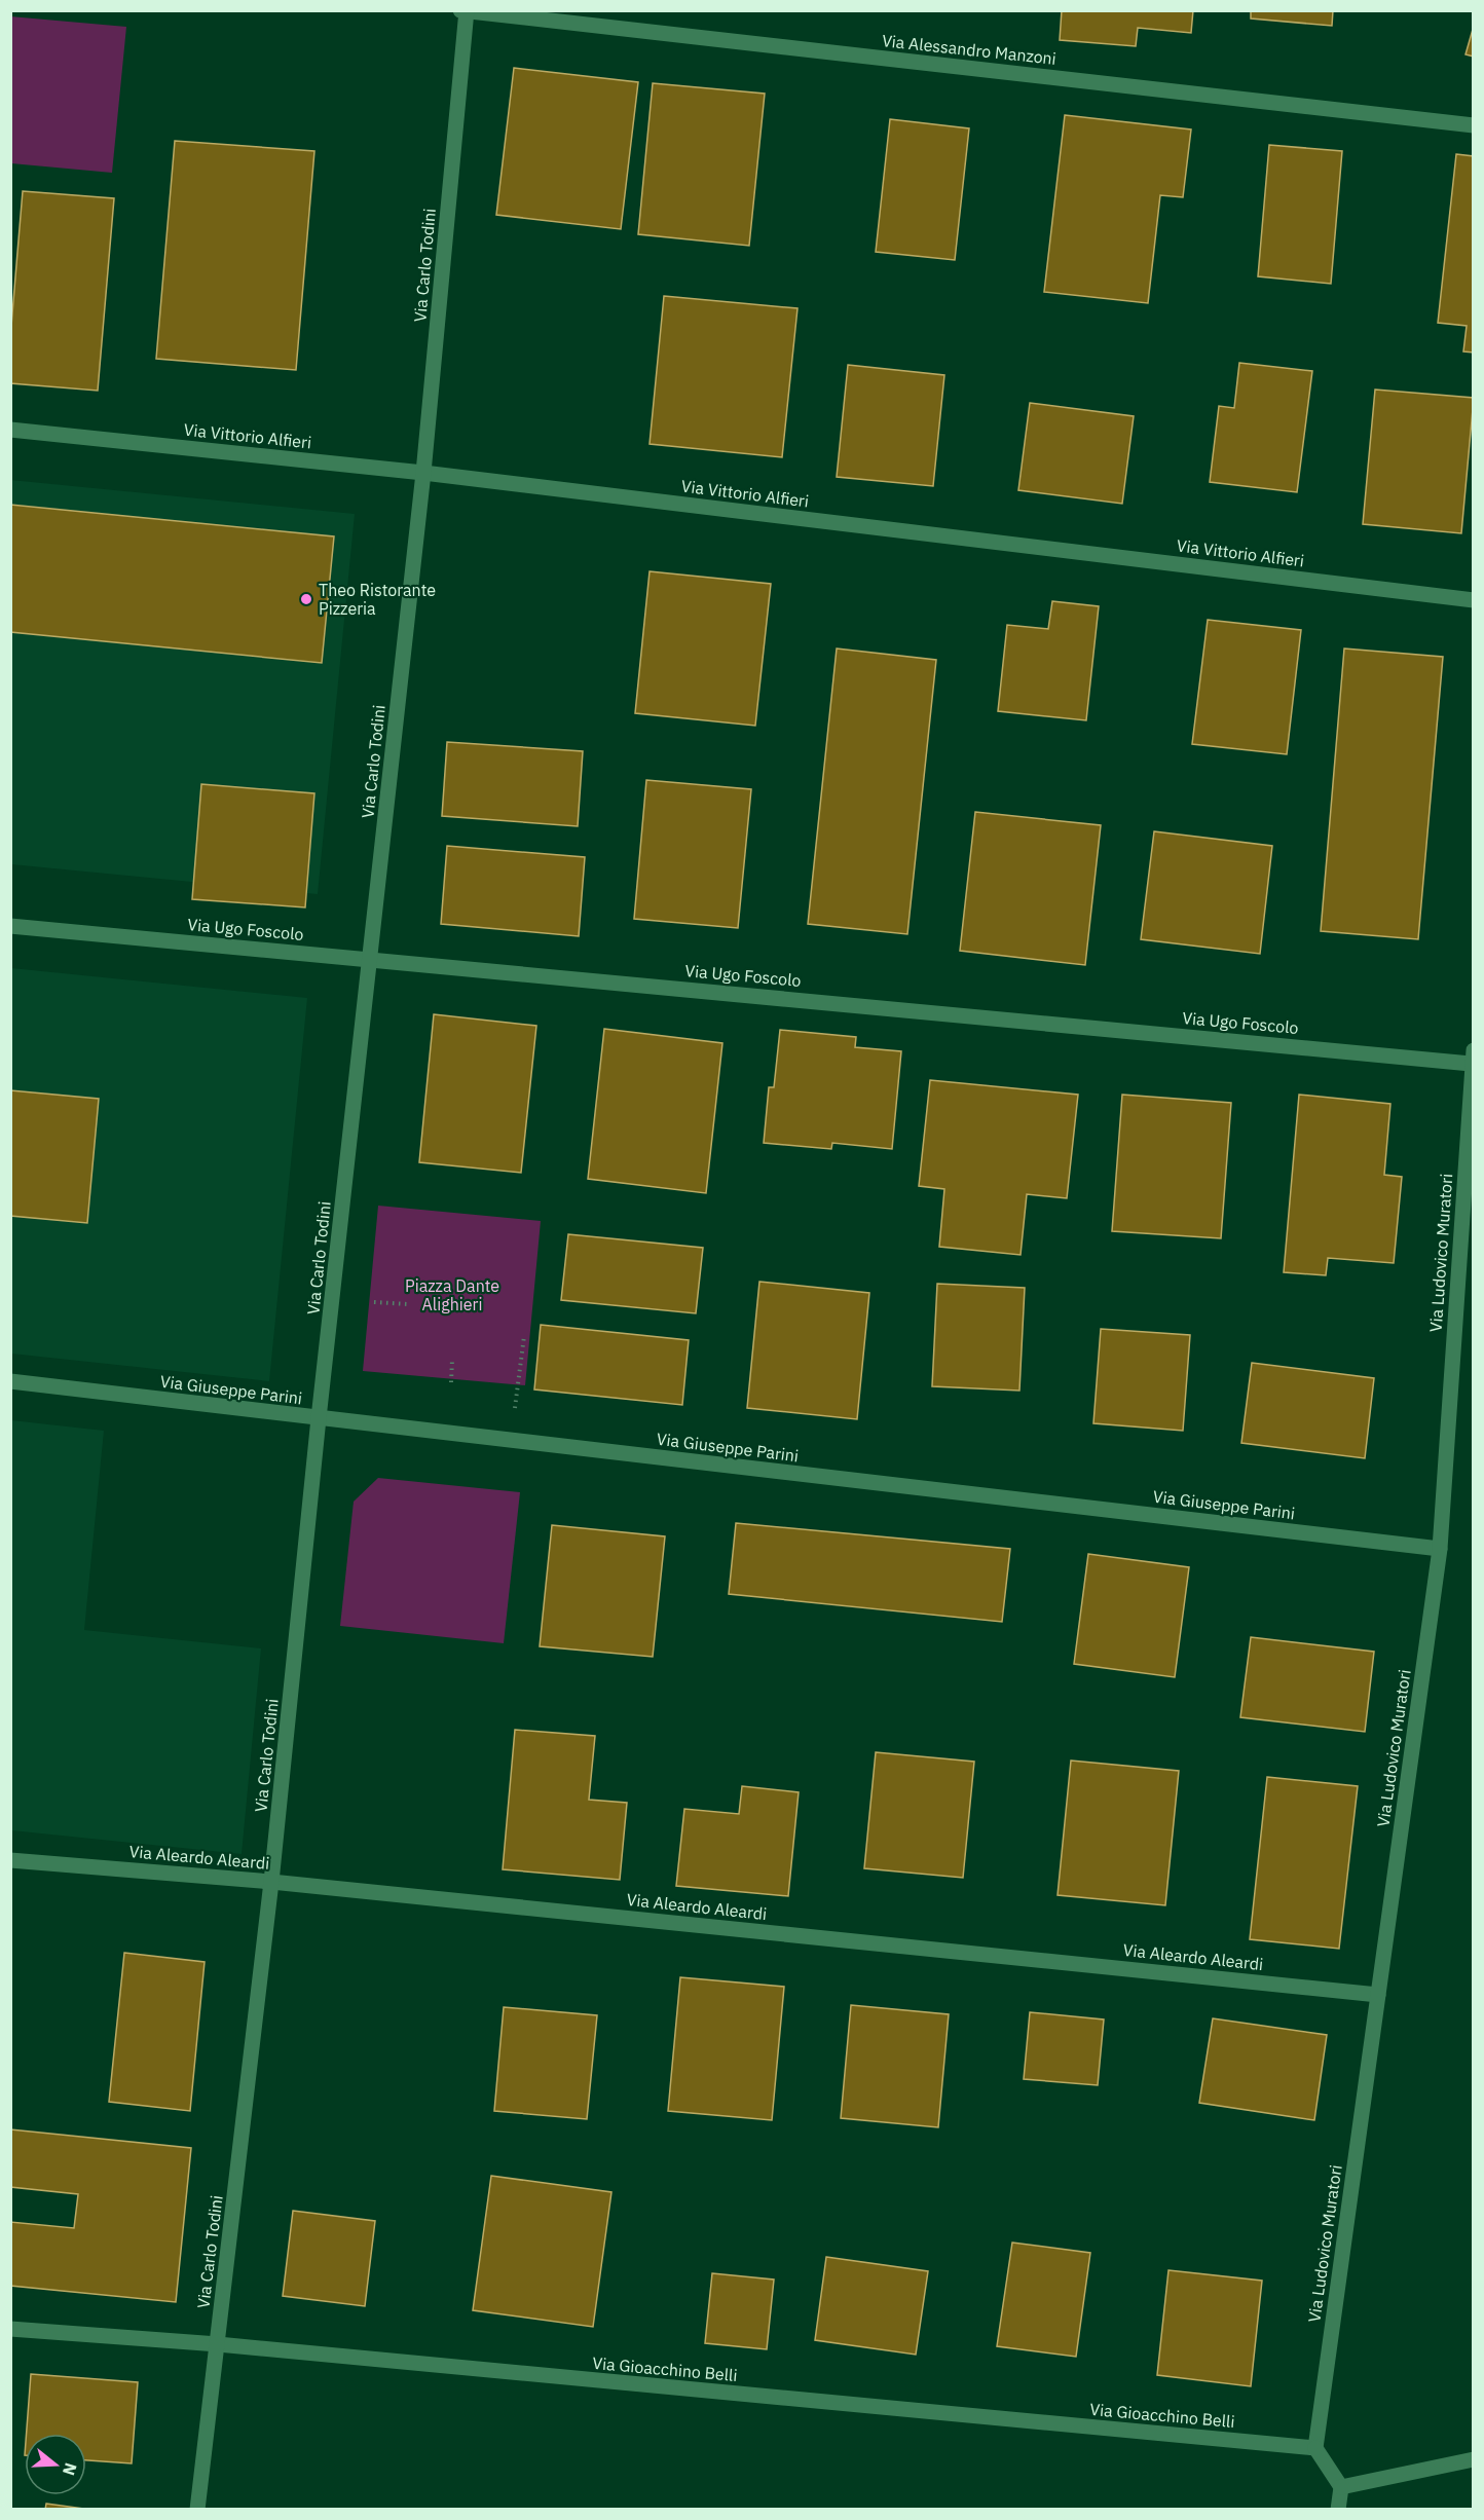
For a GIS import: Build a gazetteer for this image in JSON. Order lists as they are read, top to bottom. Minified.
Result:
{"streets":{"street":["Via Alessandro Manzoni","Via Carlo Todini","Via Vittorio Alfieri","Via Ugo Foscolo","Via Ludovico Muratori","Via Giuseppe Parini","Via Aleardo Aleardi","Via Gioacchino Belli"]},"crossings":[["Via Alessandro Manzoni","Via Carlo Todini"],["Via Carlo Todini","Via Vittorio Alfieri"],["Via Carlo Todini","Via Ugo Foscolo"],["Via Carlo Todini","Via Giuseppe Parini"],["Via Carlo Todini","Via Aleardo Aleardi"],["Via Carlo Todini","Via Gioacchino Belli"],["Via Ugo Foscolo","Via Ludovico Muratori"],["Via Ludovico Muratori","Via Giuseppe Parini"],["Via Ludovico Muratori","Via Aleardo Aleardi"],["Via Ludovico Muratori","Via Gioacchino Belli"]],"parks":["Piazza Dante Alighieri"],"places":["Theo Ristorante Pizzeria"],"north":"right"}
